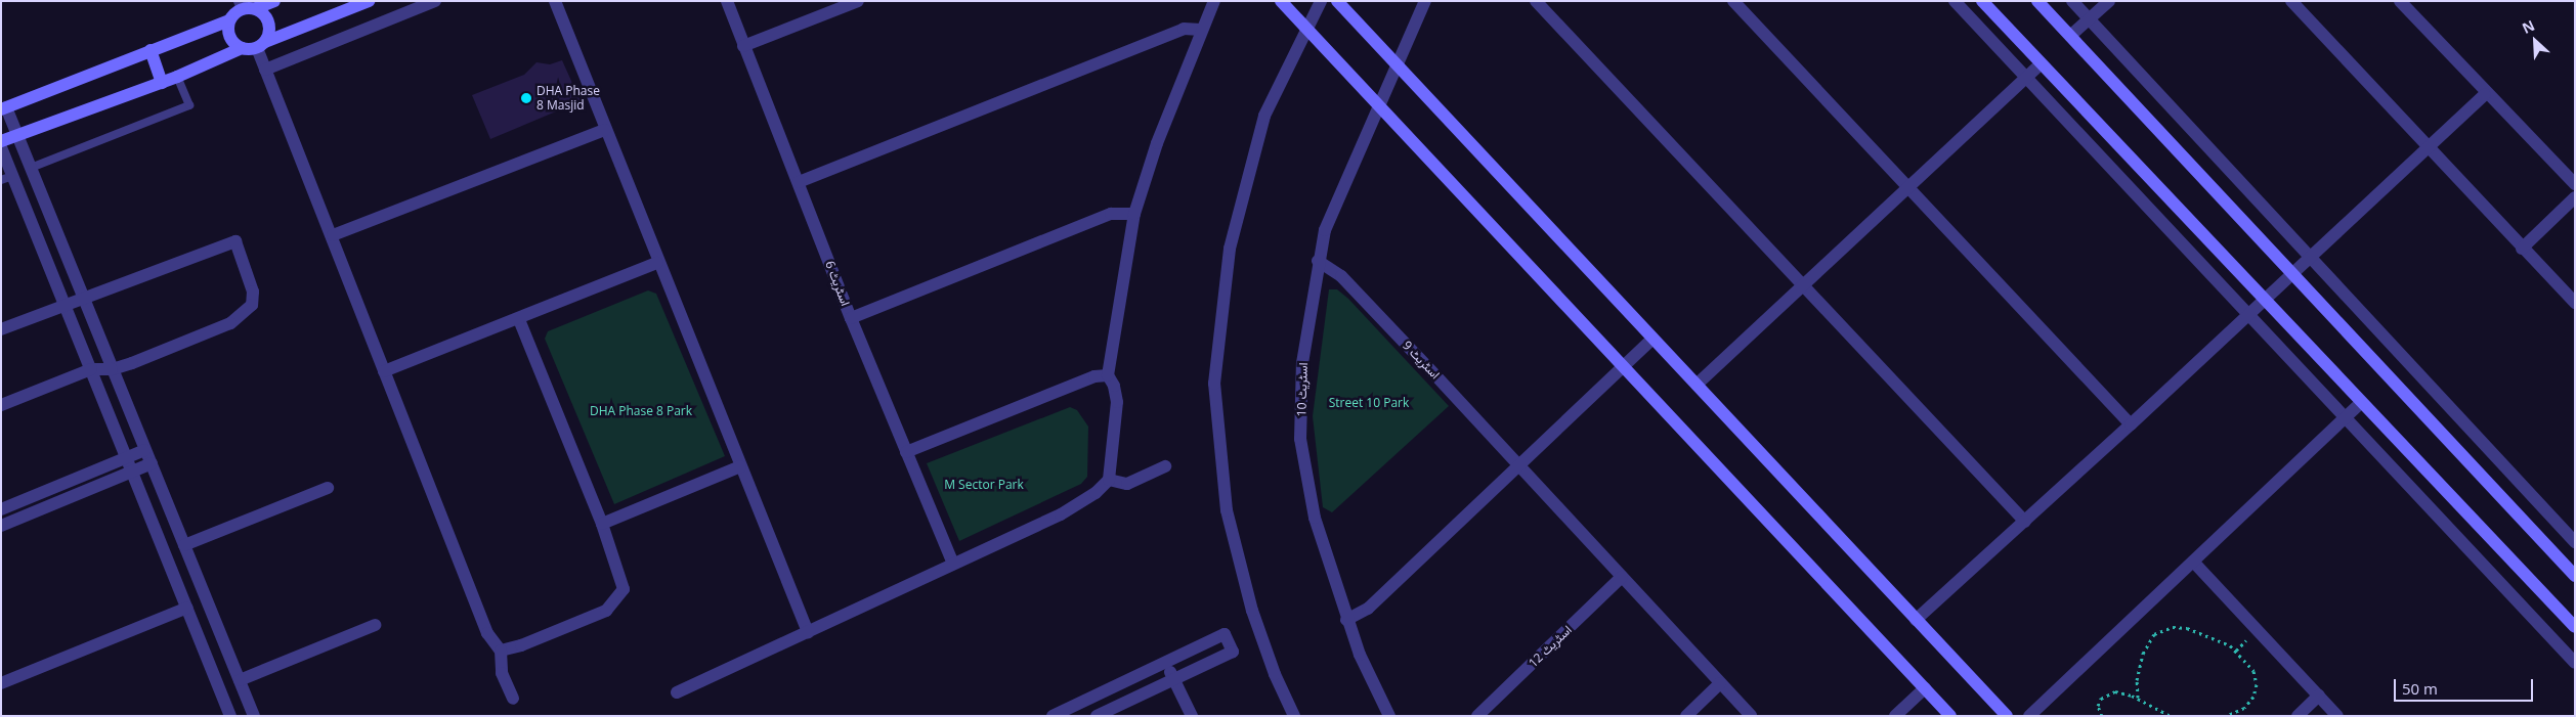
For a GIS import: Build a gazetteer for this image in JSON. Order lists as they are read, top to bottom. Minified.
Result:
{"streets":{"street":["اسٹریٹ 6","اسٹریٹ 9","اسٹریٹ 10","اسٹریٹ 12"]},"crossings":[["اسٹریٹ 9","اسٹریٹ 10"],["اسٹریٹ 9","اسٹریٹ 12"]],"parks":["Street 10 Park","DHA Phase 8 Park","M Sector Park"],"places":["DHA Phase 8 Masjid"],"scale_bar":"50 m","north":"top left"}
